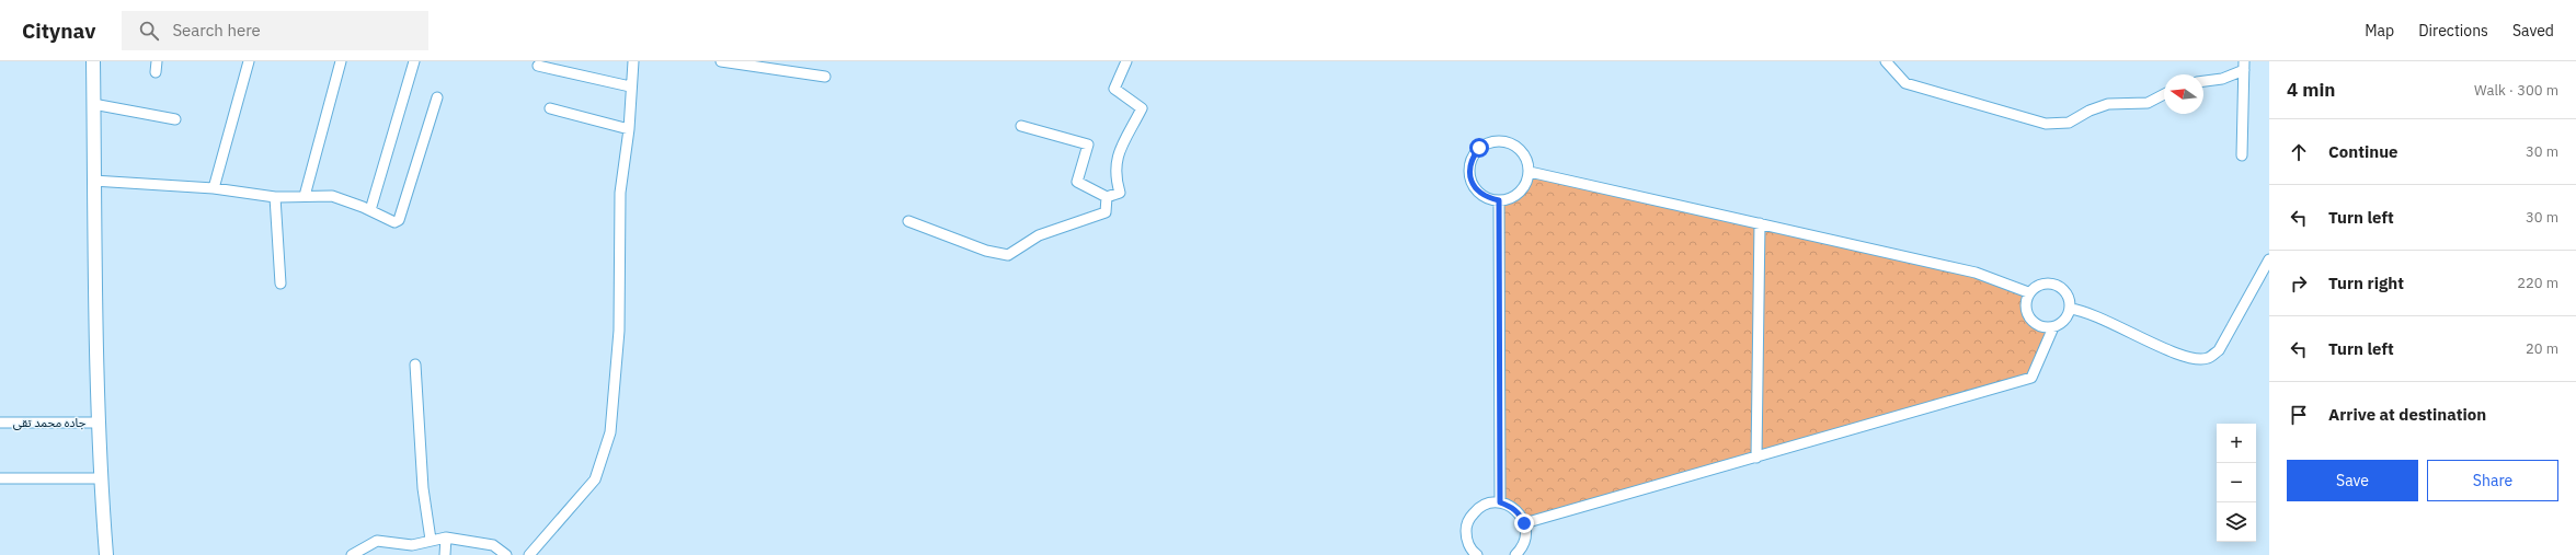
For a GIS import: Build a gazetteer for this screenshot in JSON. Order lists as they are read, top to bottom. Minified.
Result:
{"streets":{"street":["جاده محمد تقی"]},"north":"left","page":{"header":"Citynav","search":"Search here","nav":["Map","Directions","Saved"],"heading":["4 min","Walk · 300 m"],"list":[["Continue","30 m"],["Turn left","30 m"],["Turn right","220 m"],["Turn left","20 m"],"Arrive at destination"],"map_buttons":["+","−"],"buttons":["Save","Share"]}}
